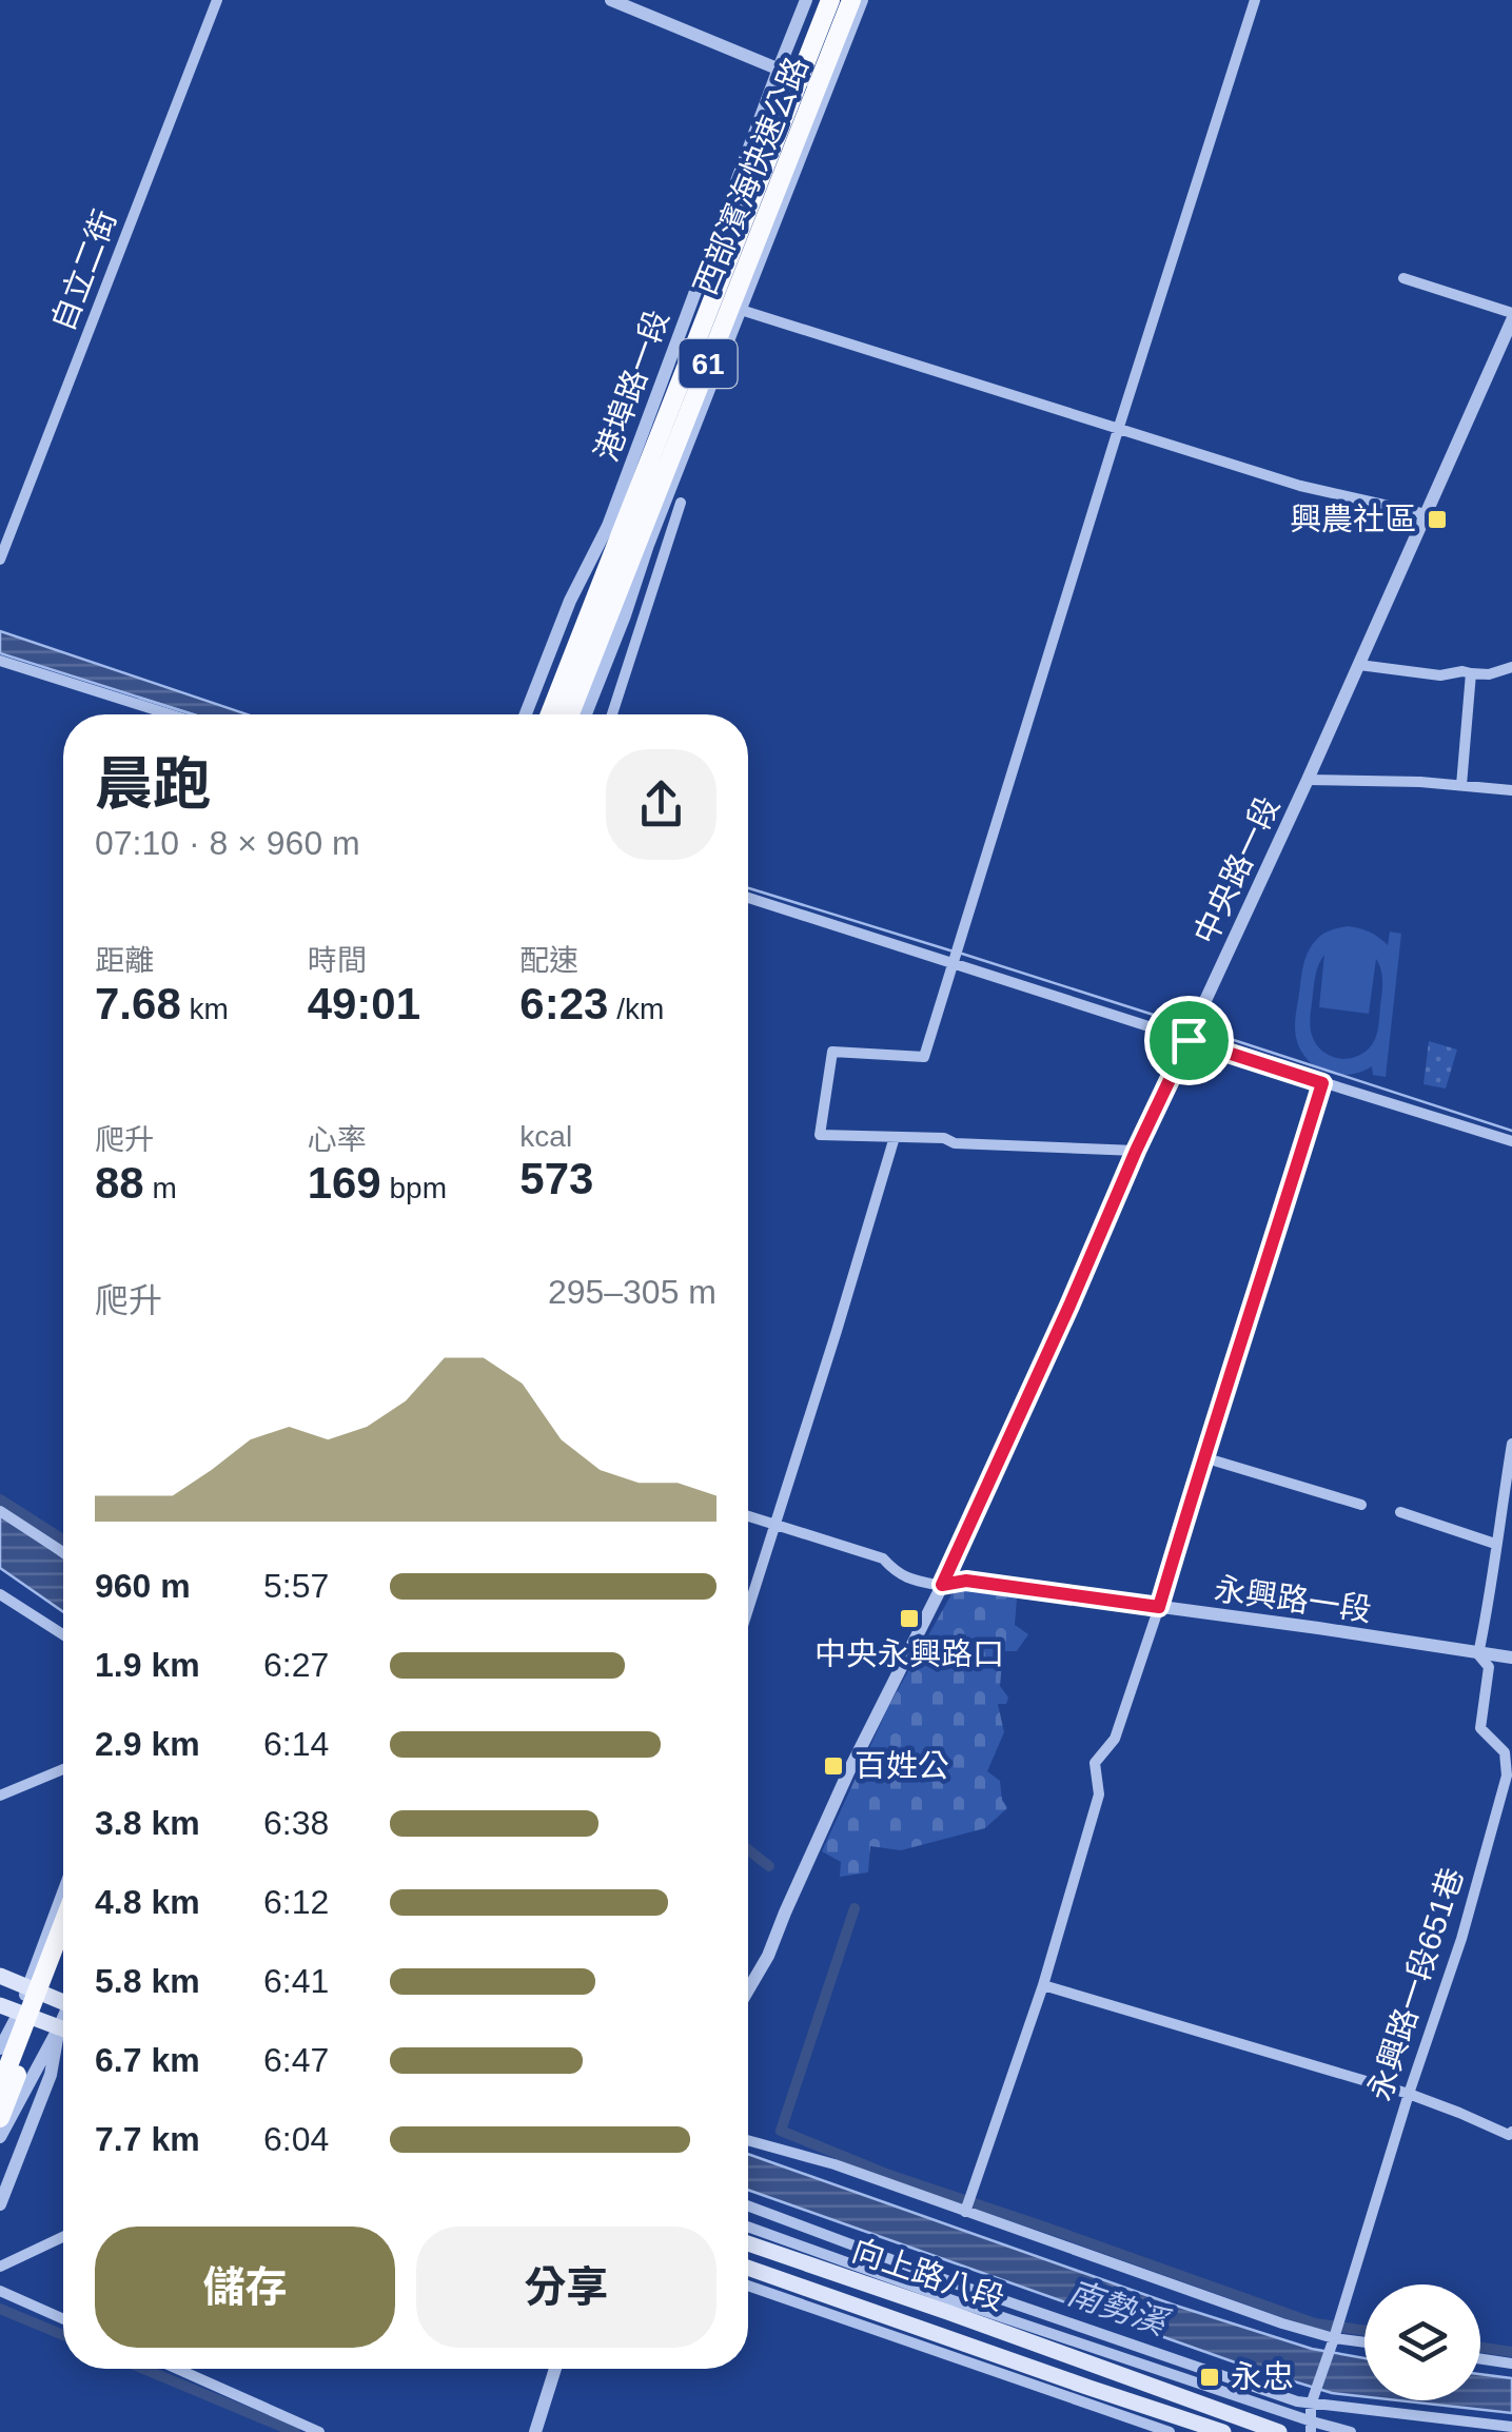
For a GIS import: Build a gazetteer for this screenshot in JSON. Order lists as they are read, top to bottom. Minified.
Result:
{"streets":{"highway":["西部濱海快速公路","61"],"main road":["向上路八段"],"street":["自立二街","港埠路一段","中央路一段","永興路一段","永興路一段651巷"]},"crossings":[["中央路一段","永興路一段"],["永興路一段","永興路一段651巷"]],"water":["南勢溪"],"places":{"transit":["興農社區","中央永興路口","百姓公","永忠"]},"page":{"heading":["晨跑","07:10 · 8 × 960 m"],"stats":[["距離","7.68 km"],["時間","49:01"],["配速","6:23 /km"],["爬升","88 m"],["心率","169 bpm"],["kcal","573"]],"chart":["爬升","295–305 m"],"list":[{"name":"960 m","note":"5:57"},{"name":"1.9 km","note":"6:27"},{"name":"2.9 km","note":"6:14"},{"name":"3.8 km","note":"6:38"},{"name":"4.8 km","note":"6:12"},{"name":"5.8 km","note":"6:41"},{"name":"6.7 km","note":"6:47"},{"name":"7.7 km","note":"6:04"}],"buttons":["儲存","分享"]}}
